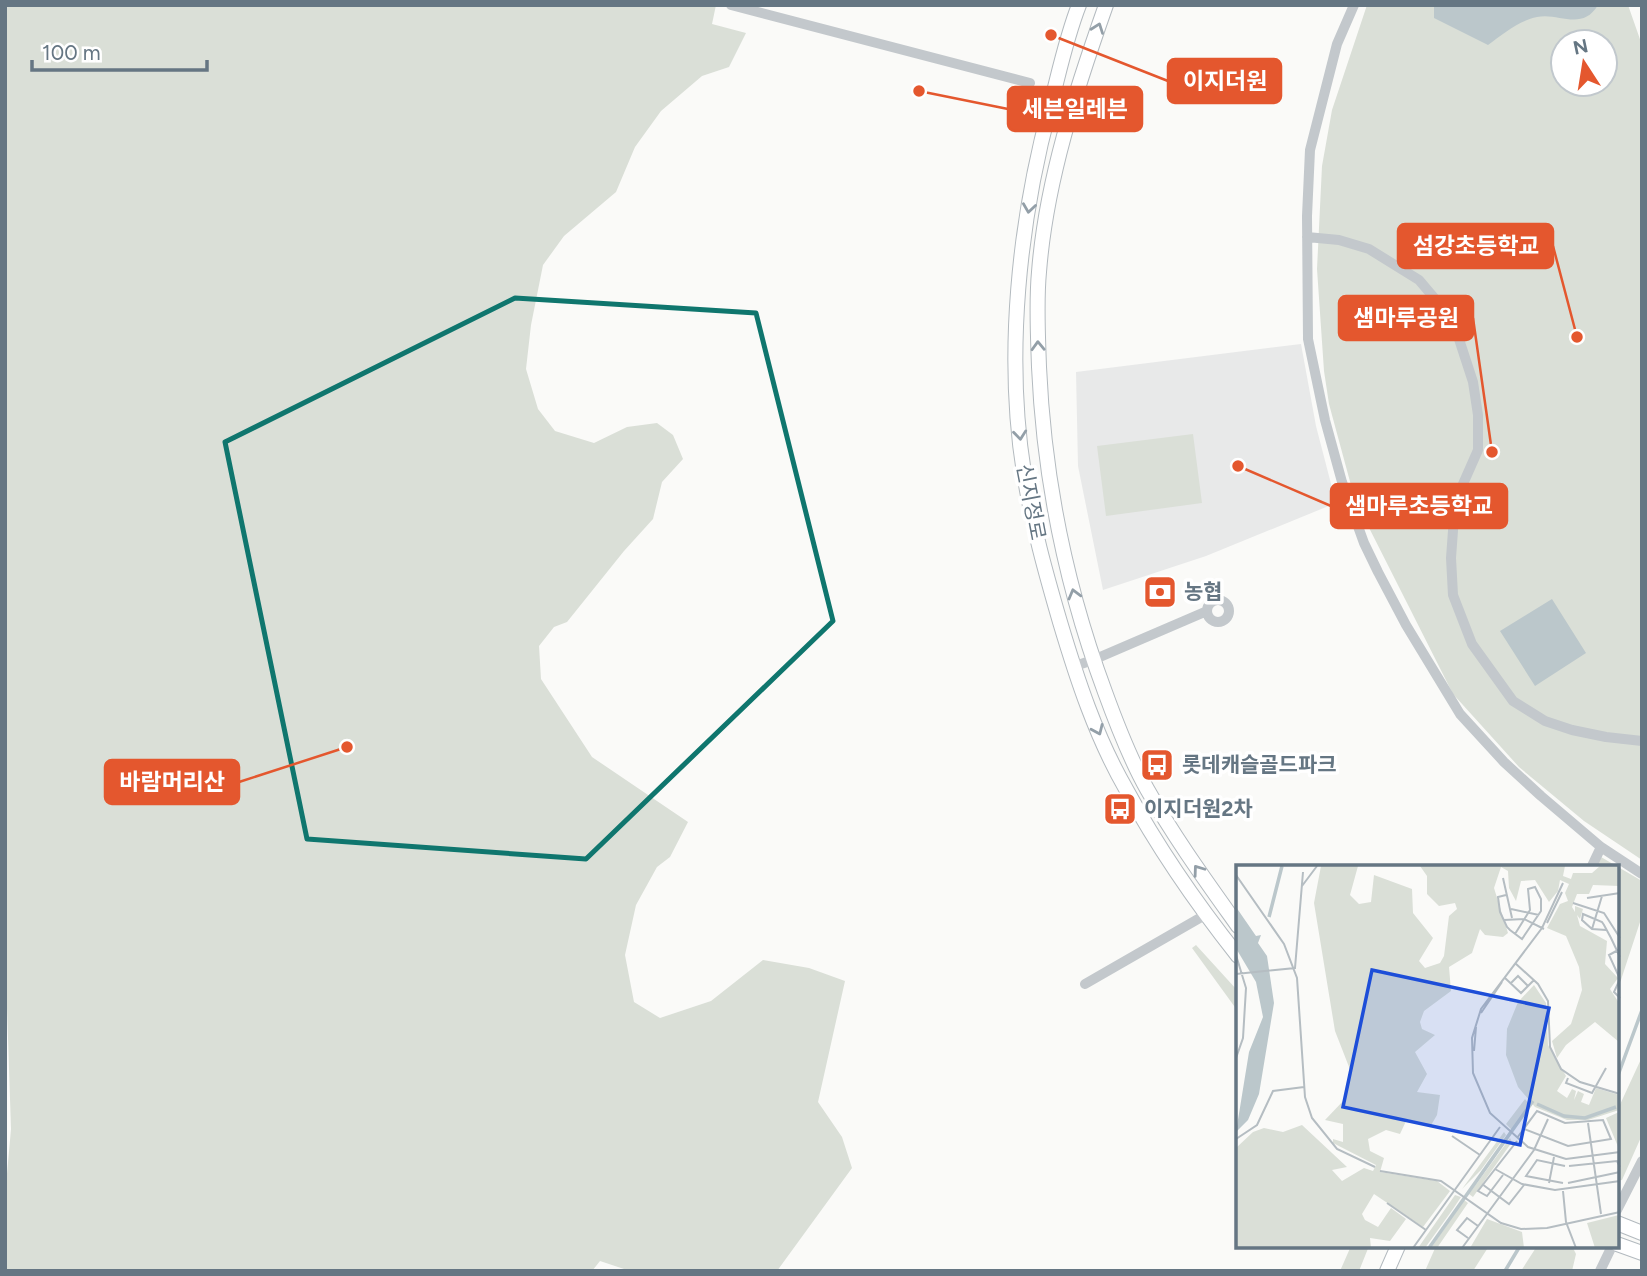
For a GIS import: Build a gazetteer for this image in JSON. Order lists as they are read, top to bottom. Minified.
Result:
{"streets":{"street":["신지정로"]},"places":{"other":["이지더원","세븐일레븐","섬강초등학교","샘마루공원","샘마루초등학교","바람머리산"],"bank":["농협"],"bus stop":["롯데캐슬골드파크","이지더원2차"]},"scale_bar":"100 m","north":"top"}
